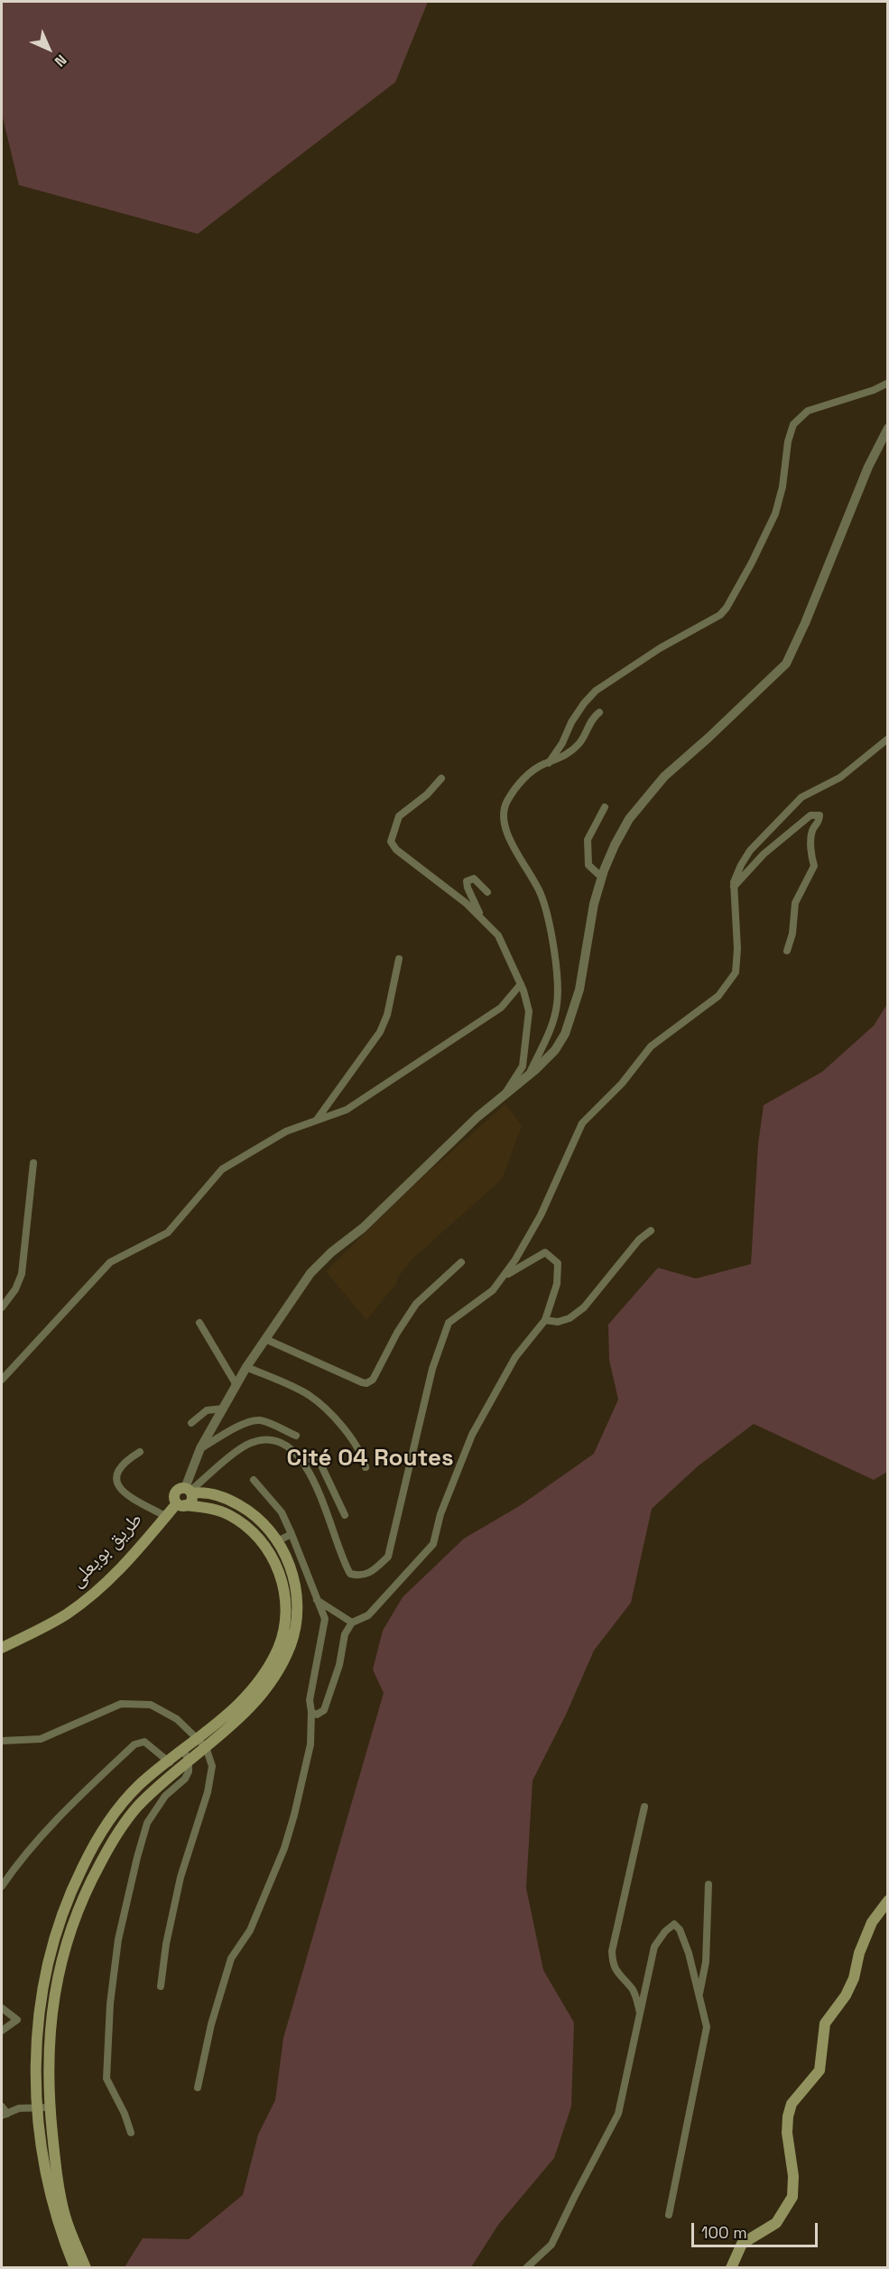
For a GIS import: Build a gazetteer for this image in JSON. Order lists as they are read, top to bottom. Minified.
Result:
{"streets":{"main road":["طريق بويعلى"]},"districts":["Cité 04 Routes"],"scale_bar":"100 m","north":"bottom right"}
